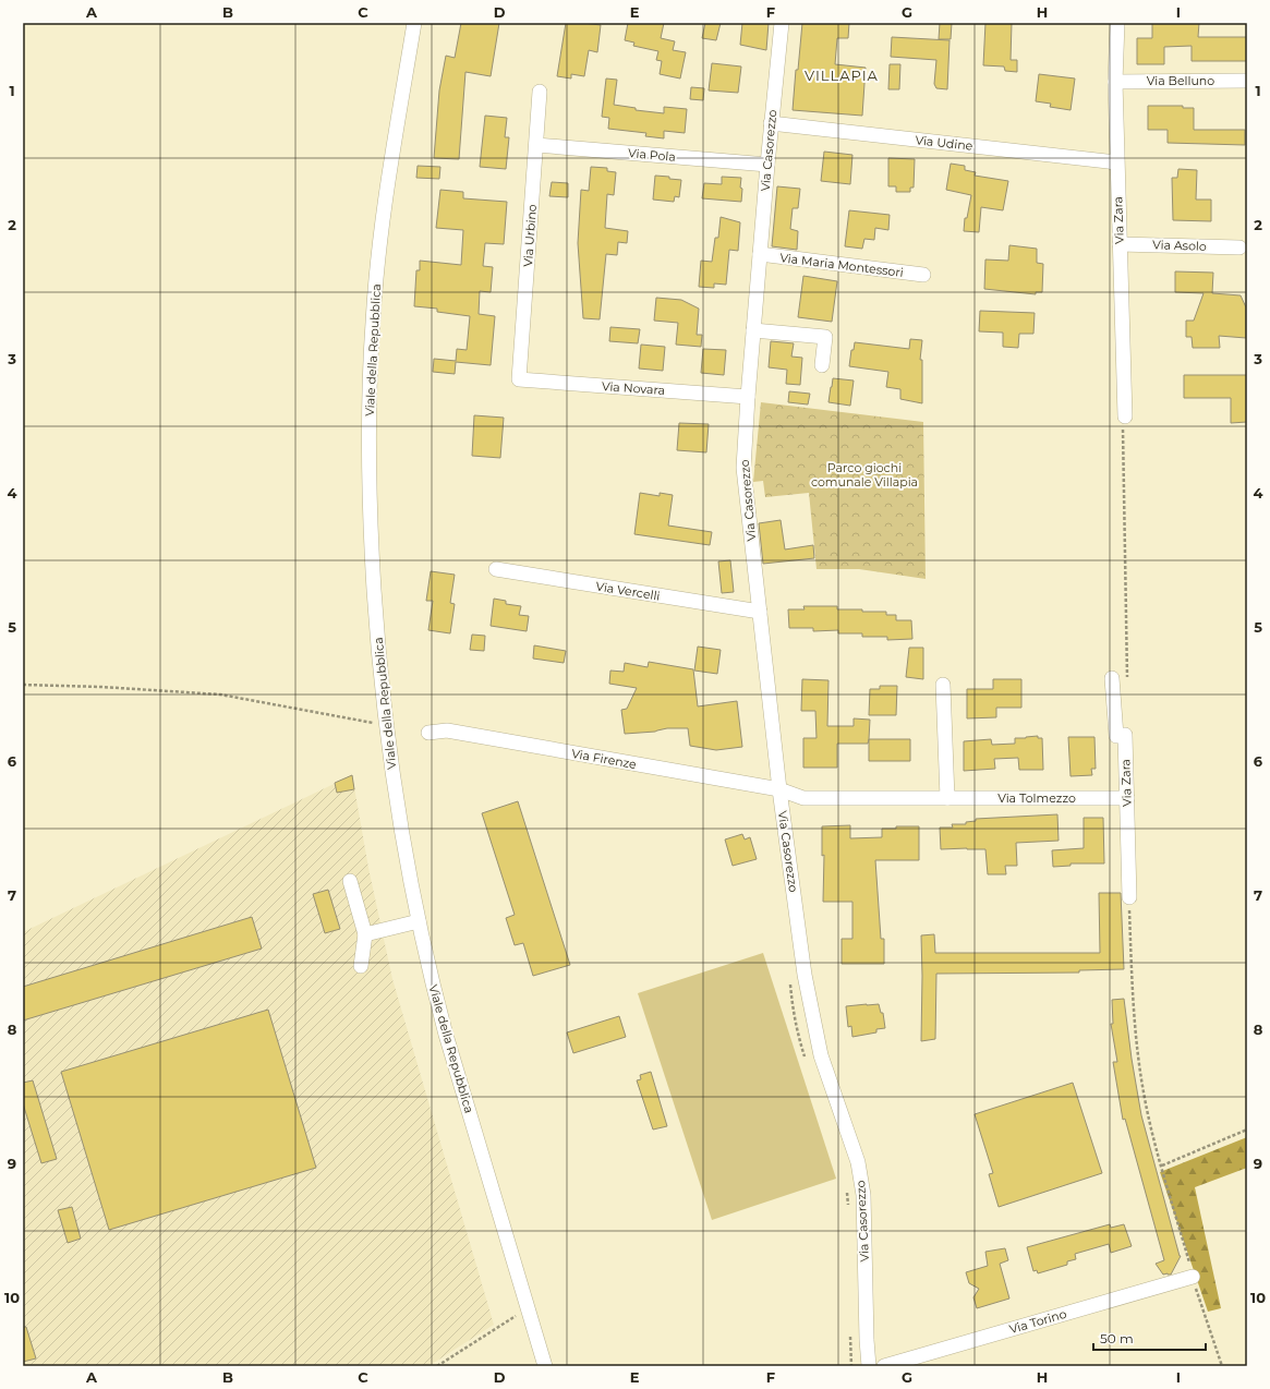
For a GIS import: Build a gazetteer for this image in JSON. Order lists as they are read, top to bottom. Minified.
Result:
{"streets":{"street":["Via Belluno","Via Udine","Via Casorezzo","Via Pola","Via Zara","Via Urbino","Via Asolo","Via Maria Montessori","Viale della Repubblica","Via Novara","Via Vercelli","Via Firenze","Via Tolmezzo","Via Torino"]},"crossings":[["Via Belluno","Via Zara"],["Via Udine","Via Casorezzo"],["Via Udine","Via Zara"],["Via Casorezzo","Via Pola"],["Via Casorezzo","Via Maria Montessori"],["Via Casorezzo","Via Novara"],["Via Casorezzo","Via Vercelli"],["Via Casorezzo","Via Firenze"],["Via Casorezzo","Via Tolmezzo"],["Via Pola","Via Urbino"],["Via Zara","Via Asolo"],["Via Zara","Via Tolmezzo"],["Via Urbino","Via Novara"],["Via Firenze","Via Tolmezzo"]],"districts":["VILLAPIA"],"parks":["Parco giochi comunale Villapia"],"scale_bar":"50 m","grid":{"columns":["A","B","C","D","E","F","G","H","I"],"rows":["1","2","3","4","5","6","7","8","9","10"]}}
